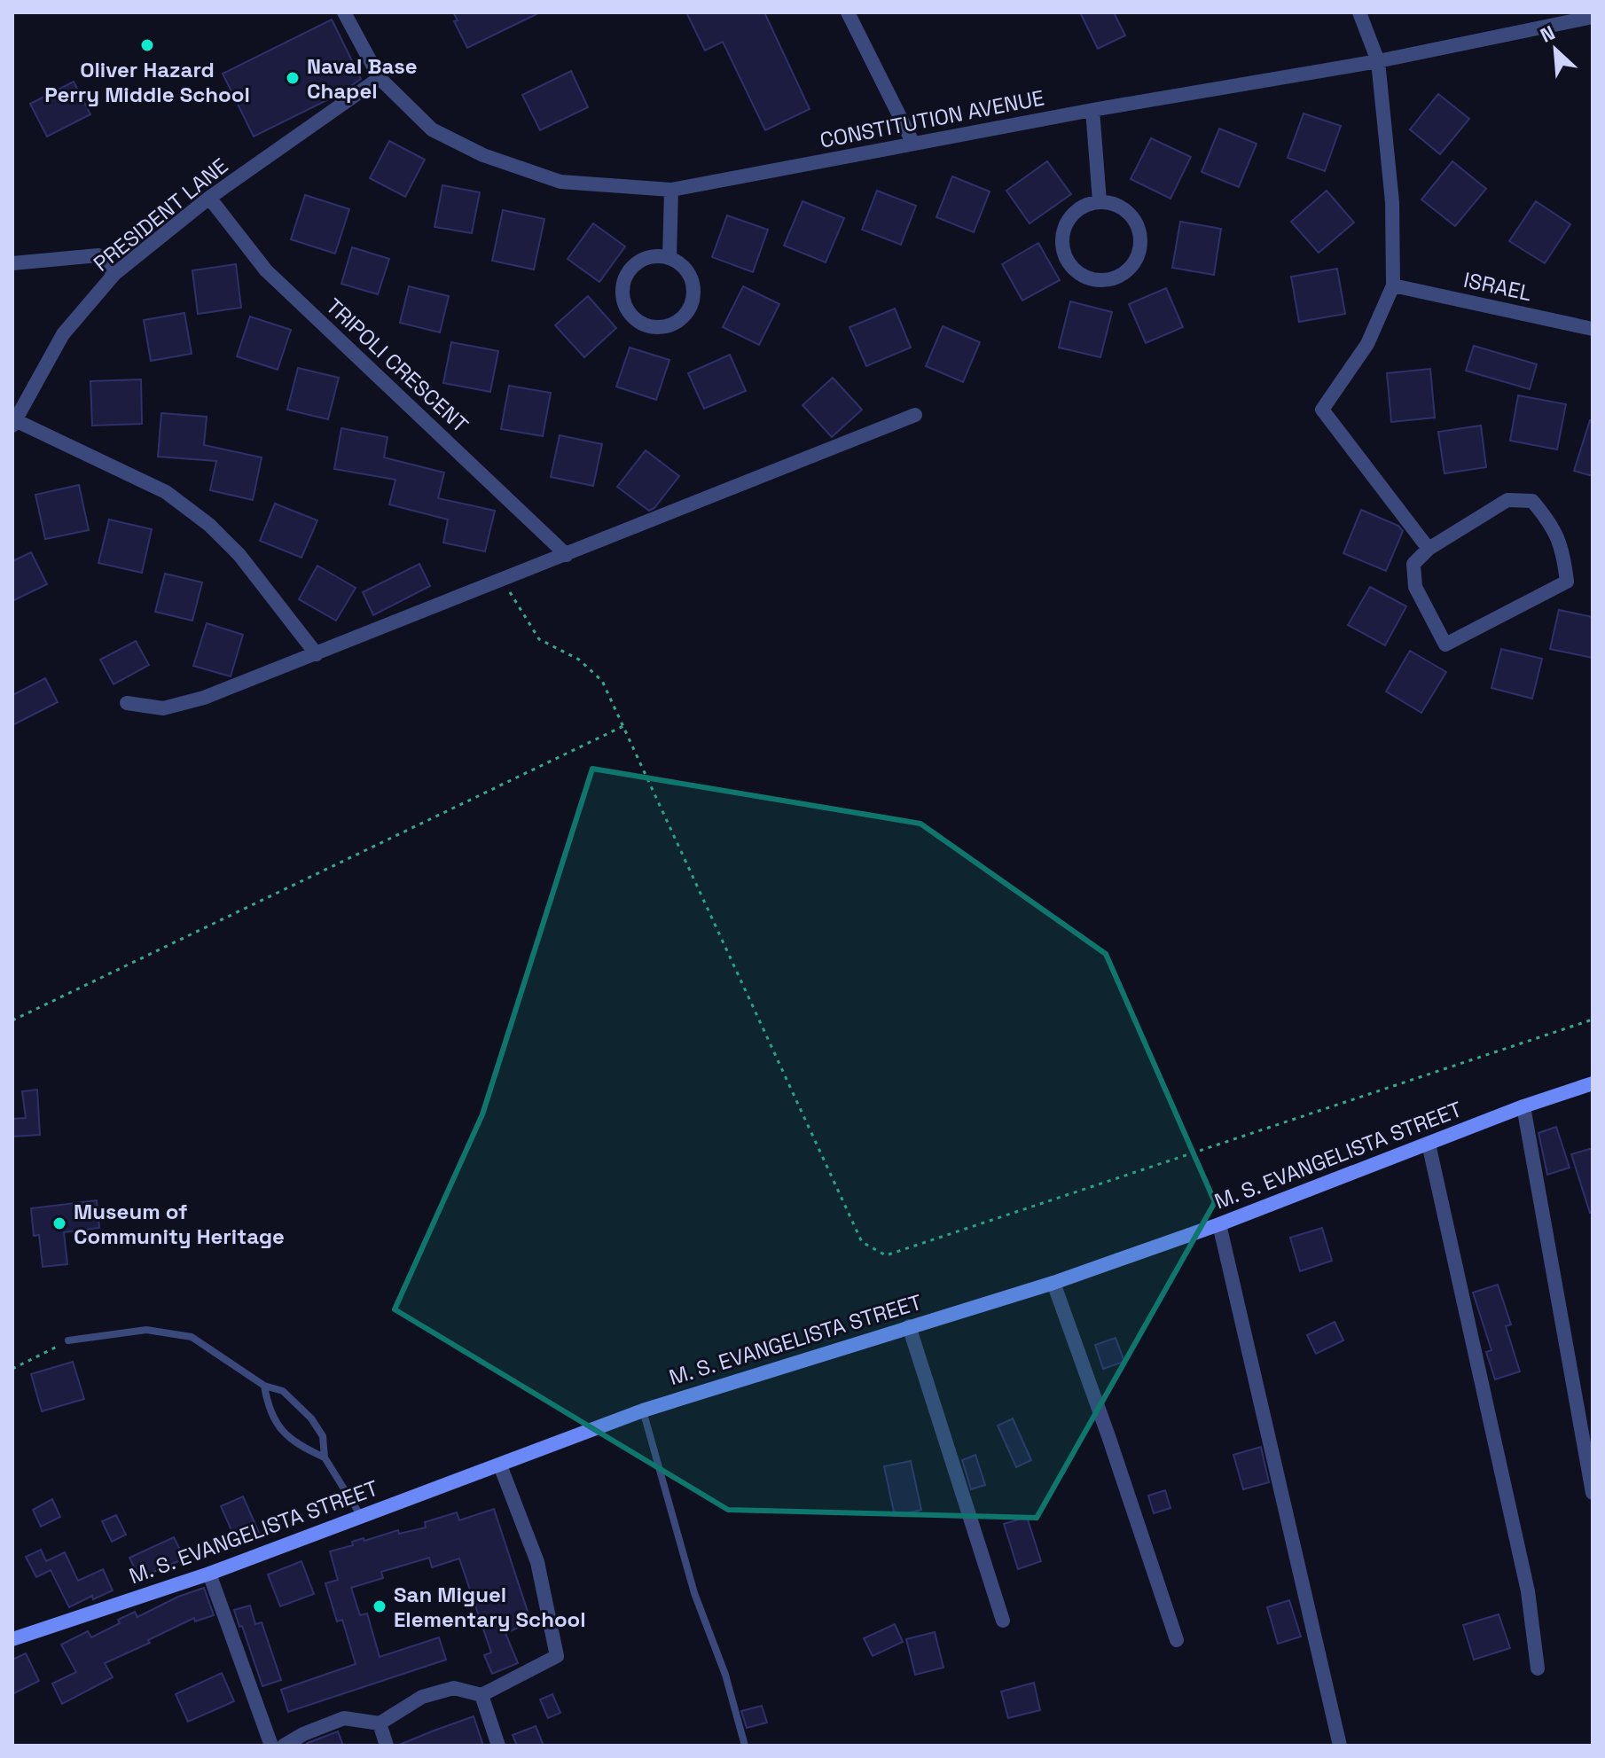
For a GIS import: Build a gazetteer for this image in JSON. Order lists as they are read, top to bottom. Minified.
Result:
{"streets":{"street":["CONSTITUTION AVENUE","PRESIDENT LANE","ISRAEL","TRIPOLI CRESCENT","M. S. EVANGELISTA STREET"]},"crossings":[["CONSTITUTION AVENUE","PRESIDENT LANE"],["PRESIDENT LANE","TRIPOLI CRESCENT"]],"places":["Oliver Hazard Perry Middle School","Naval Base Chapel","Museum of Community Heritage","San Miguel Elementary School"],"north":"top left"}
